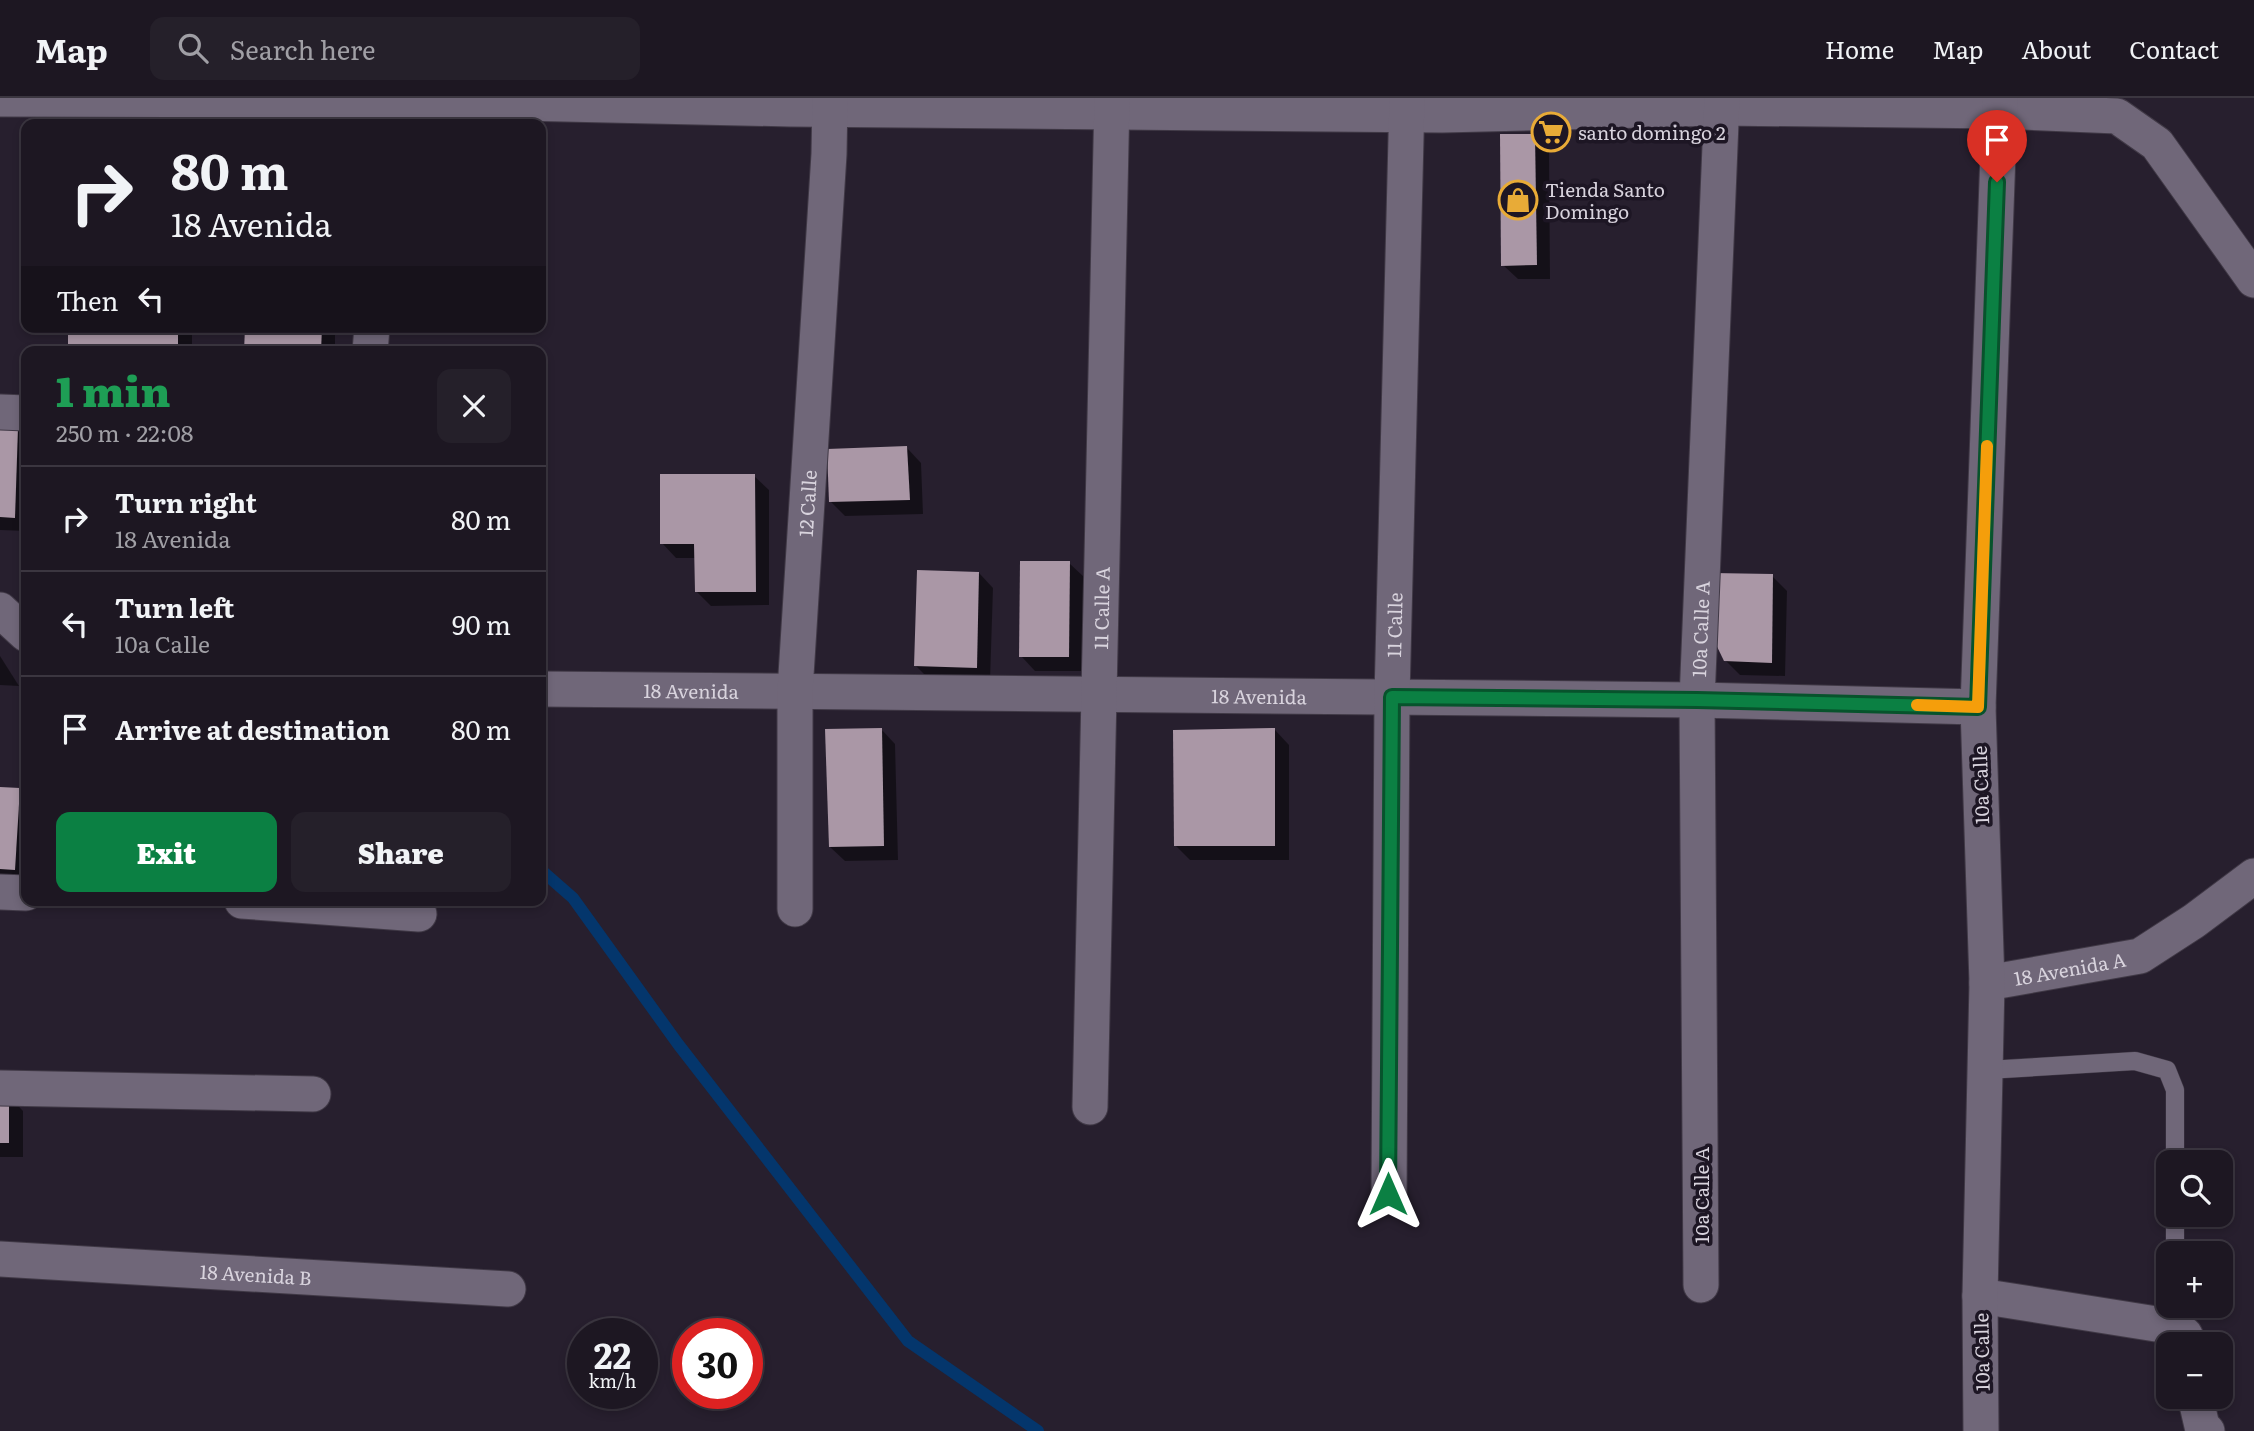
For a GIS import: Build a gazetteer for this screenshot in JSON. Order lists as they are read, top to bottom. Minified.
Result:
{"streets":{"street":["12 Calle","11 Calle A","11 Calle","10a Calle A","18 Avenida","10a Calle","18 Avenida A","18 Avenida B"]},"crossings":[["12 Calle","18 Avenida"],["11 Calle A","18 Avenida"],["11 Calle","18 Avenida"],["10a Calle A","18 Avenida"],["18 Avenida","10a Calle"],["10a Calle","18 Avenida A"]],"places":{"supermarket":["santo domingo 2"],"shop":["Tienda Santo Domingo"]},"page":{"header":"Map","search":"Search here","nav":["Home","Map","About","Contact"],"turn":["80 m","18 Avenida"],"then":"Then","heading":["1 min","250 m · 22:08"],"list":[{"name":"Turn right","note":"18 Avenida","value":"80 m"},{"name":"Turn left","note":"10a Calle","value":"90 m"},{"name":"Arrive at destination","value":"80 m"}],"buttons":["Exit","Share"],"map_buttons":["+","−"],"speed":"22 km/h","limit":"30"}}
